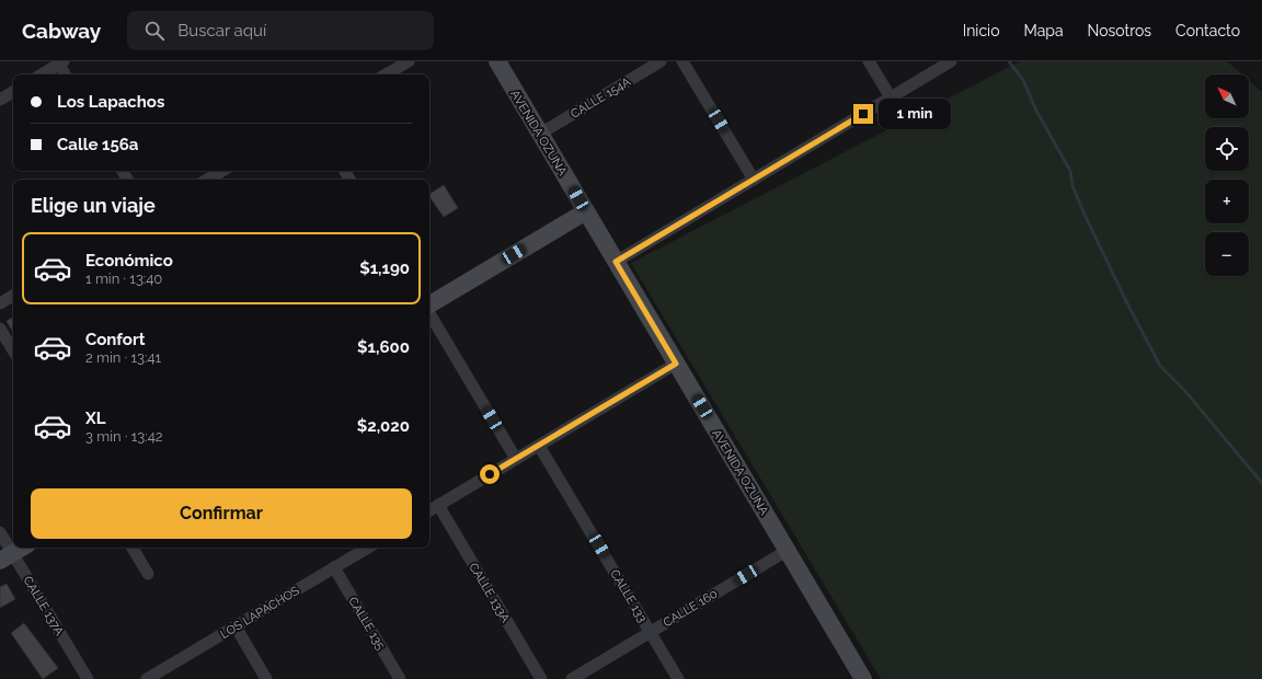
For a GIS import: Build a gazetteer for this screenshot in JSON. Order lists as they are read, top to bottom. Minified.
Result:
{"streets":{"main road":["AVENIDA OZUNA"],"street":["CALLE 154A","CALLE 133A","CALLE 133","CALLE 137A","CALLE 160","LOS LAPACHOS","CALLE 135"]},"crossings":[["CALLE 154A","AVENIDA OZUNA"],["AVENIDA OZUNA","CALLE 160"],["CALLE 133","CALLE 160"],["LOS LAPACHOS","CALLE 135"]],"north":"top left","page":{"header":"Cabway","search":"Buscar aquí","nav":["Inicio","Mapa","Nosotros","Contacto"],"map_buttons":["+","−"],"banner":["Los Lapachos","Calle 156a"],"bubble":"1 min","heading":"Elige un viaje","list":[{"name":"Económico","note":"1 min · 13:40","value":"$1,190"},{"name":"Confort","note":"2 min · 13:41","value":"$1,600"},{"name":"XL","note":"3 min · 13:42","value":"$2,020"}],"buttons":"Confirmar"}}
